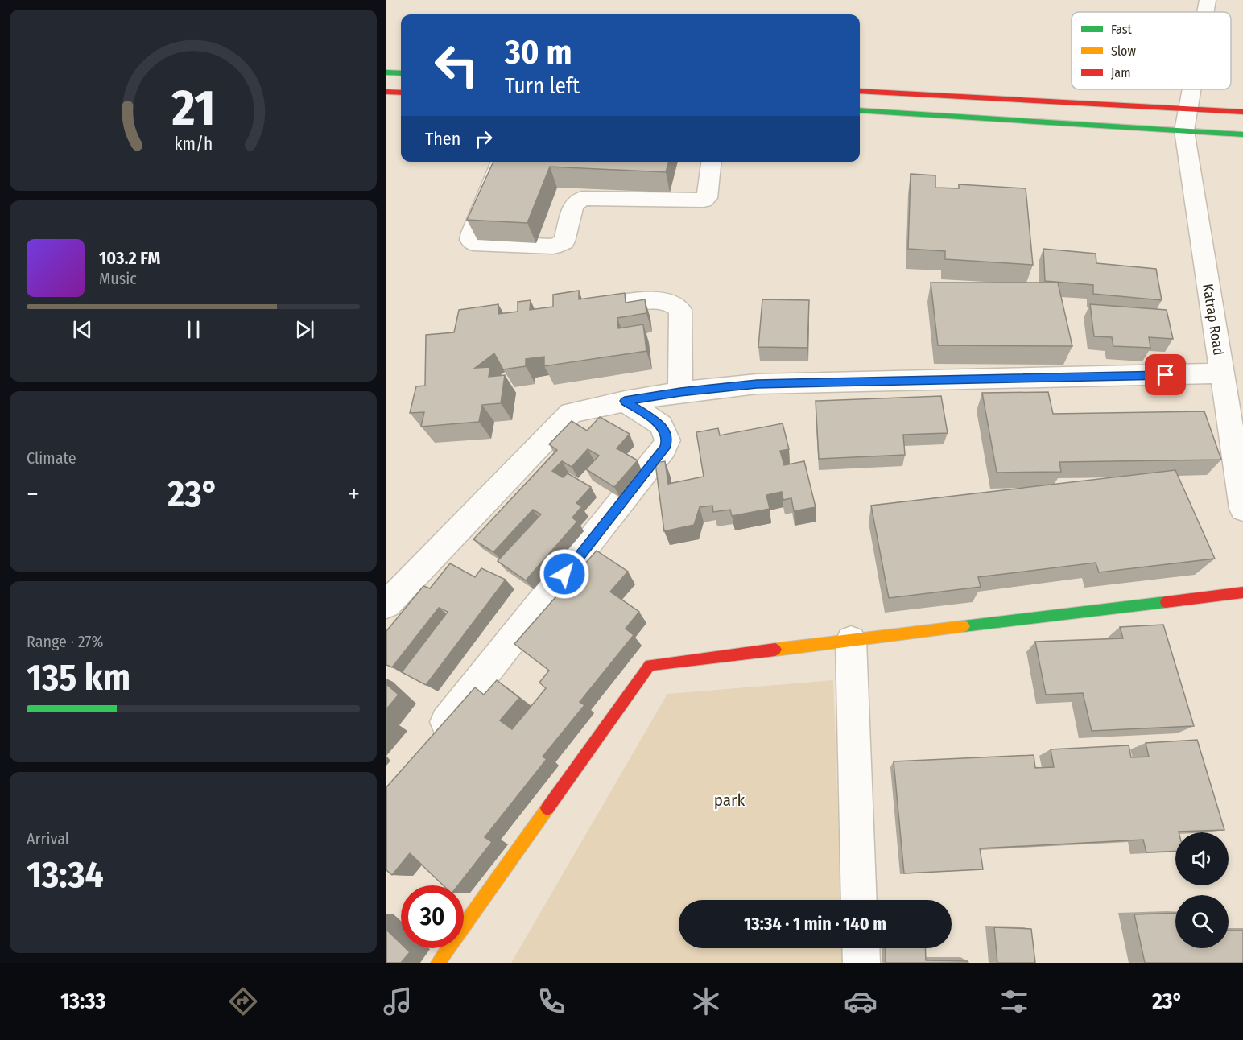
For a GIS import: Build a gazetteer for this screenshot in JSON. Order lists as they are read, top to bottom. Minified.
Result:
{"streets":{"street":["Katrap Road"]},"parks":["park"],"legend":["Fast","Slow","Jam"],"page":{"turn":["30 m","Turn left"],"then":"Then","song":["103.2 FM","Music"],"tile":["Climate",["Range · 27%","135 km"],["Arrival","13:34"]],"heat":["−","23°","+"],"limit":"30","trip":"13:34 · 1 min · 140 m","tabs":["13:33","23°"],"gauge":["21","km/h"]}}
